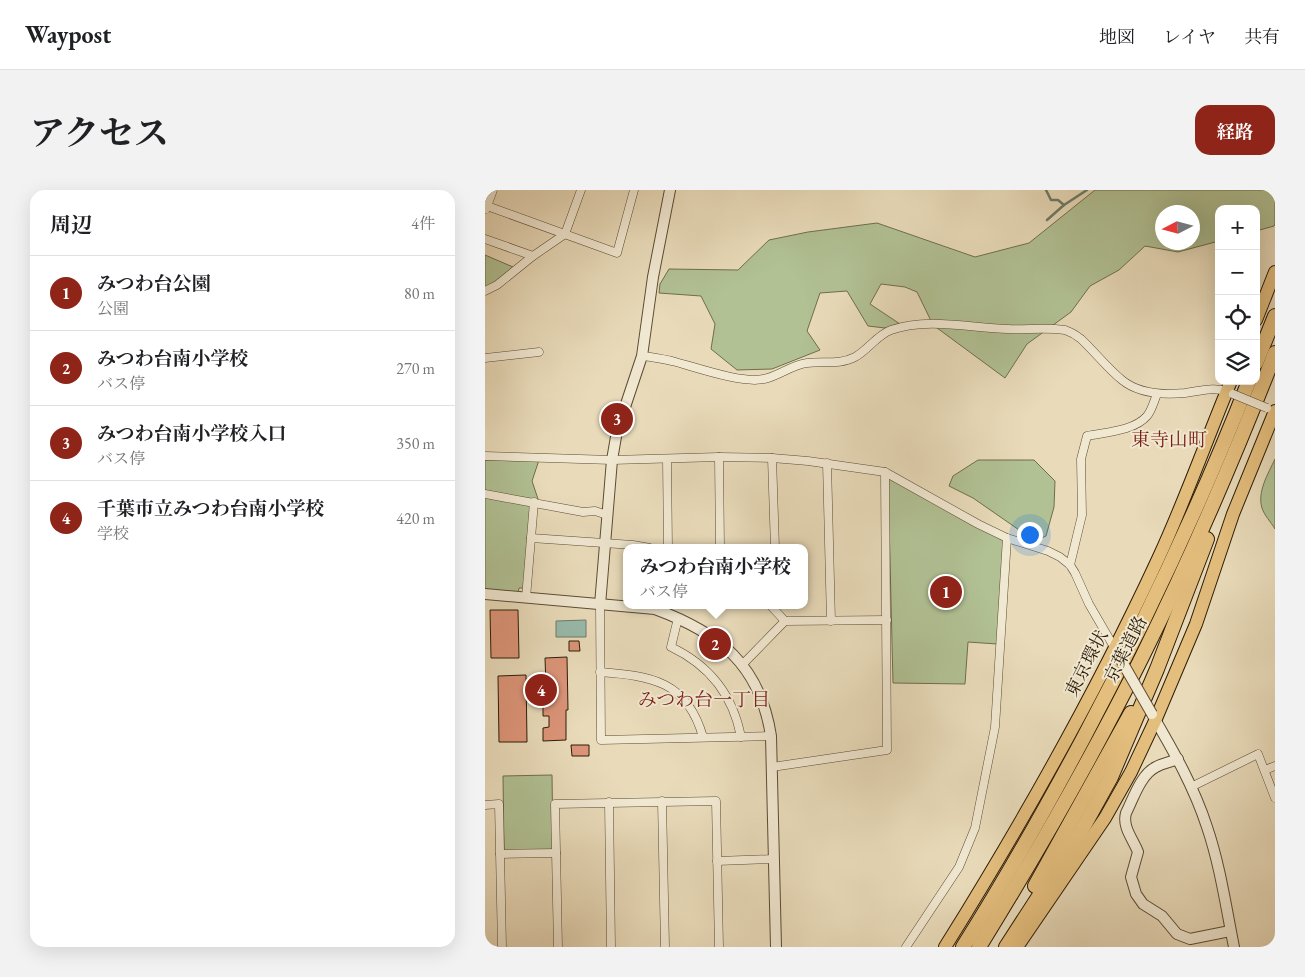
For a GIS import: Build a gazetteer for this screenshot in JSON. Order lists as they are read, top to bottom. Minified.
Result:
{"streets":{"highway":["京葉道路","東京環状"]},"districts":["東寺山町","みつわ台一丁目"],"north":"left","page":{"header":"Waypost","nav":["地図","レイヤ","共有"],"title":"アクセス","buttons":"経路","heading":["周辺","4件"],"map_buttons":["+","−"],"list":[{"mark":"1","name":"みつわ台公園","note":"公園","value":"80 m"},{"mark":"2","name":"みつわ台南小学校","note":"バス停","value":"270 m"},{"mark":"3","name":"みつわ台南小学校入口","note":"バス停","value":"350 m"},{"mark":"4","name":"千葉市立みつわ台南小学校","note":"学校","value":"420 m"}],"pins":["3","1","2","4"],"popup":["みつわ台南小学校","バス停"]}}
